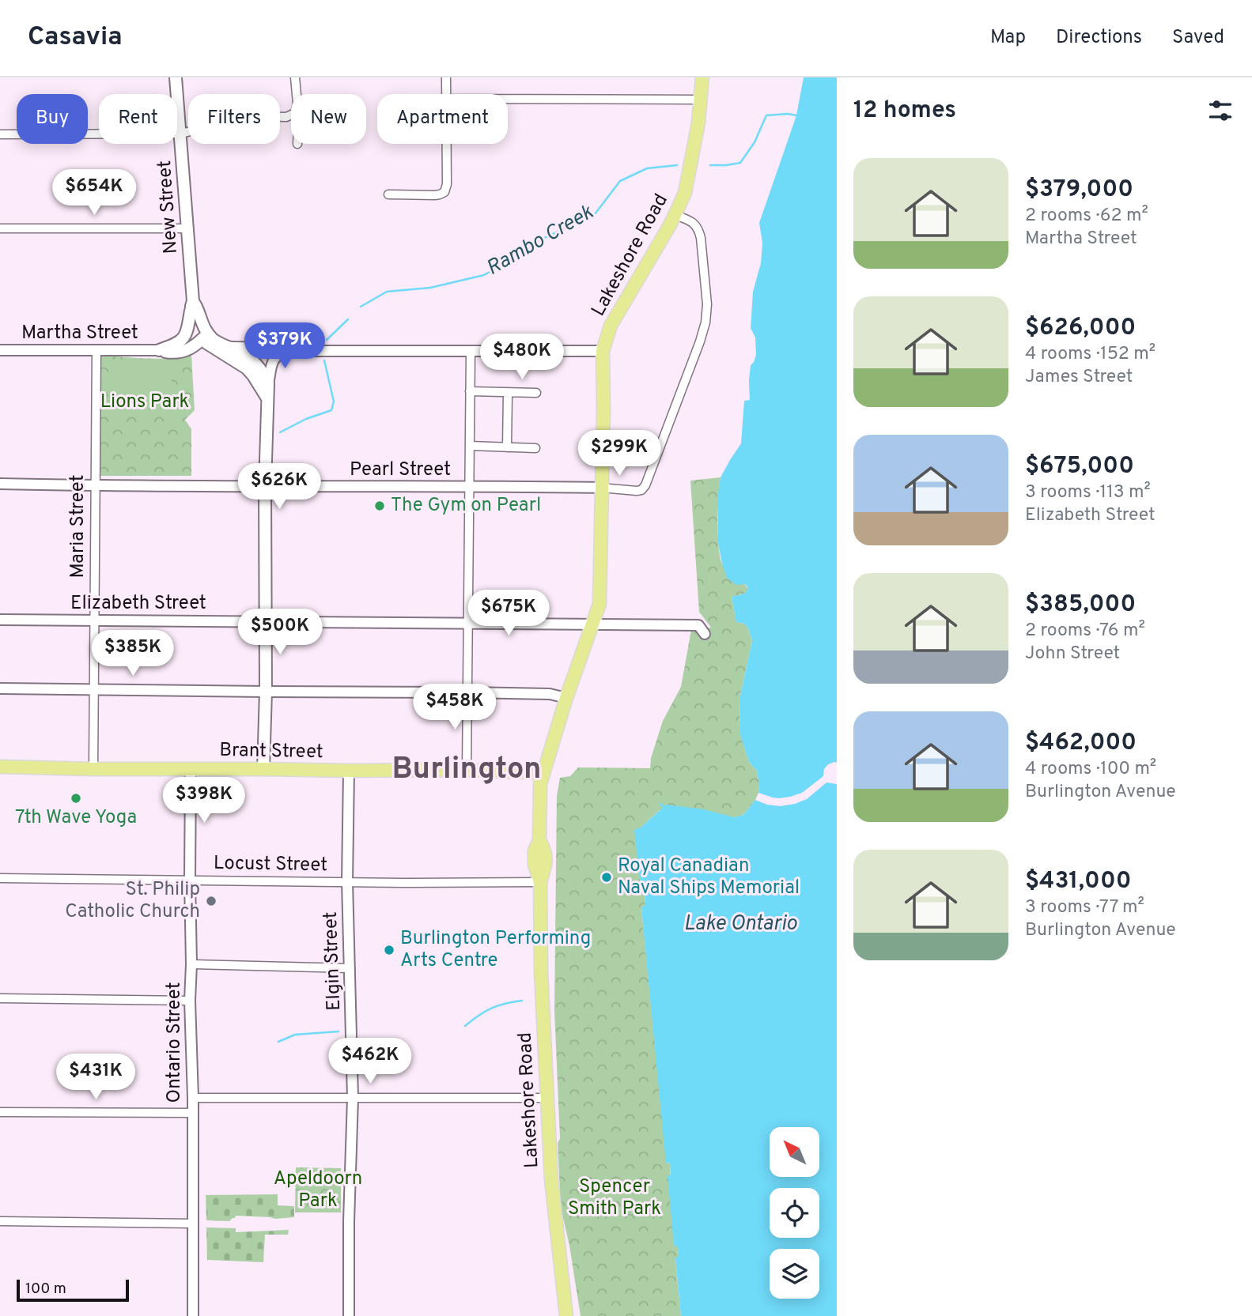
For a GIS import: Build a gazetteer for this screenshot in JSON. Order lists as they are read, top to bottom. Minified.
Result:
{"streets":{"main road":["New Street","Lakeshore Road","Brant Street"],"street":["Martha Street","Pearl Street","Maria Street","Elizabeth Street","Locust Street","Elgin Street","Ontario Street"]},"crossings":[["Lakeshore Road","Pearl Street"],["Lakeshore Road","Elizabeth Street"],["Lakeshore Road","Brant Street"],["Lakeshore Road","Locust Street"],["Martha Street","Maria Street"],["Pearl Street","Maria Street"],["Maria Street","Elizabeth Street"],["Maria Street","Brant Street"],["Brant Street","Elgin Street"],["Brant Street","Ontario Street"],["Locust Street","Elgin Street"],["Locust Street","Ontario Street"]],"districts":["Burlington"],"water":["Rambo Creek","Lake Ontario"],"parks":["Lions Park","Apeldoorn Park","Spencer Smith Park"],"places":["The Gym on Pearl","7th Wave Yoga","Royal Canadian Naval Ships Memorial","St. Philip Catholic Church","Burlington Performing Arts Centre"],"scale_bar":"100 m","north":"top left","page":{"header":"Casavia","nav":["Map","Directions","Saved"],"heading":"12 homes","chip":["Buy","Rent","Filters","New","Apartment"],"list":[{"name":"$379,000","note":"2 rooms · 62 m² · Martha Street"},{"name":"$626,000","note":"4 rooms · 152 m² · James Street"},{"name":"$675,000","note":"3 rooms · 113 m² · Elizabeth Street"},{"name":"$385,000","note":"2 rooms · 76 m² · John Street"},{"name":"$462,000","note":"4 rooms · 100 m² · Burlington Avenue"},{"name":"$431,000","note":"3 rooms · 77 m² · Burlington Avenue"}],"price":["$654K","$379K","$480K","$299K","$626K","$675K","$500K","$385K","$458K","$398K","$462K","$431K"],"scale":"100 m"}}
